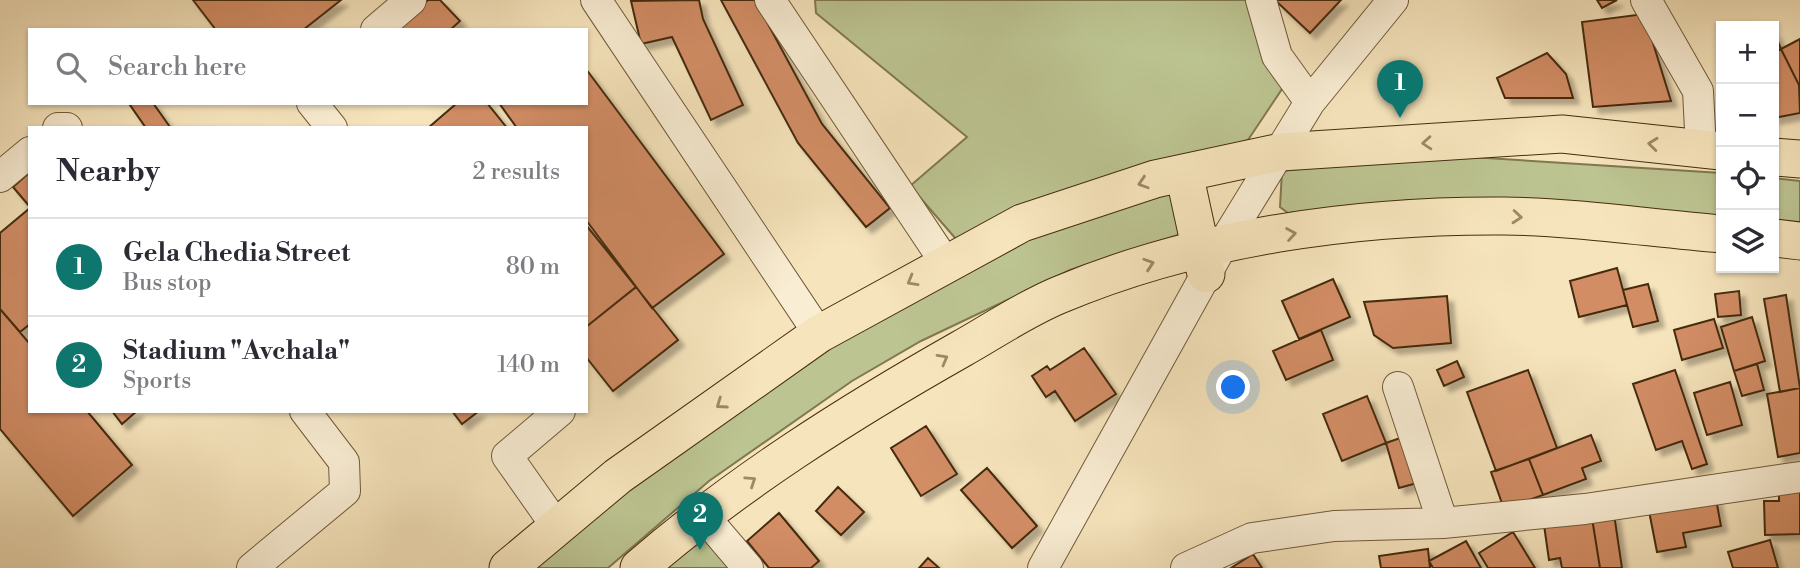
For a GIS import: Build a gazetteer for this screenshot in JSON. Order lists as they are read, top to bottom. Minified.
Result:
{"page":{"map_buttons":["+","−"],"search":"Search here","pins":["1","2"],"heading":["Nearby","2 results"],"list":[{"mark":"1","name":"Gela Chedia Street","note":"Bus stop","value":"80 m"},{"mark":"2","name":"Stadium \"Avchala\"","note":"Sports","value":"140 m"}]}}
